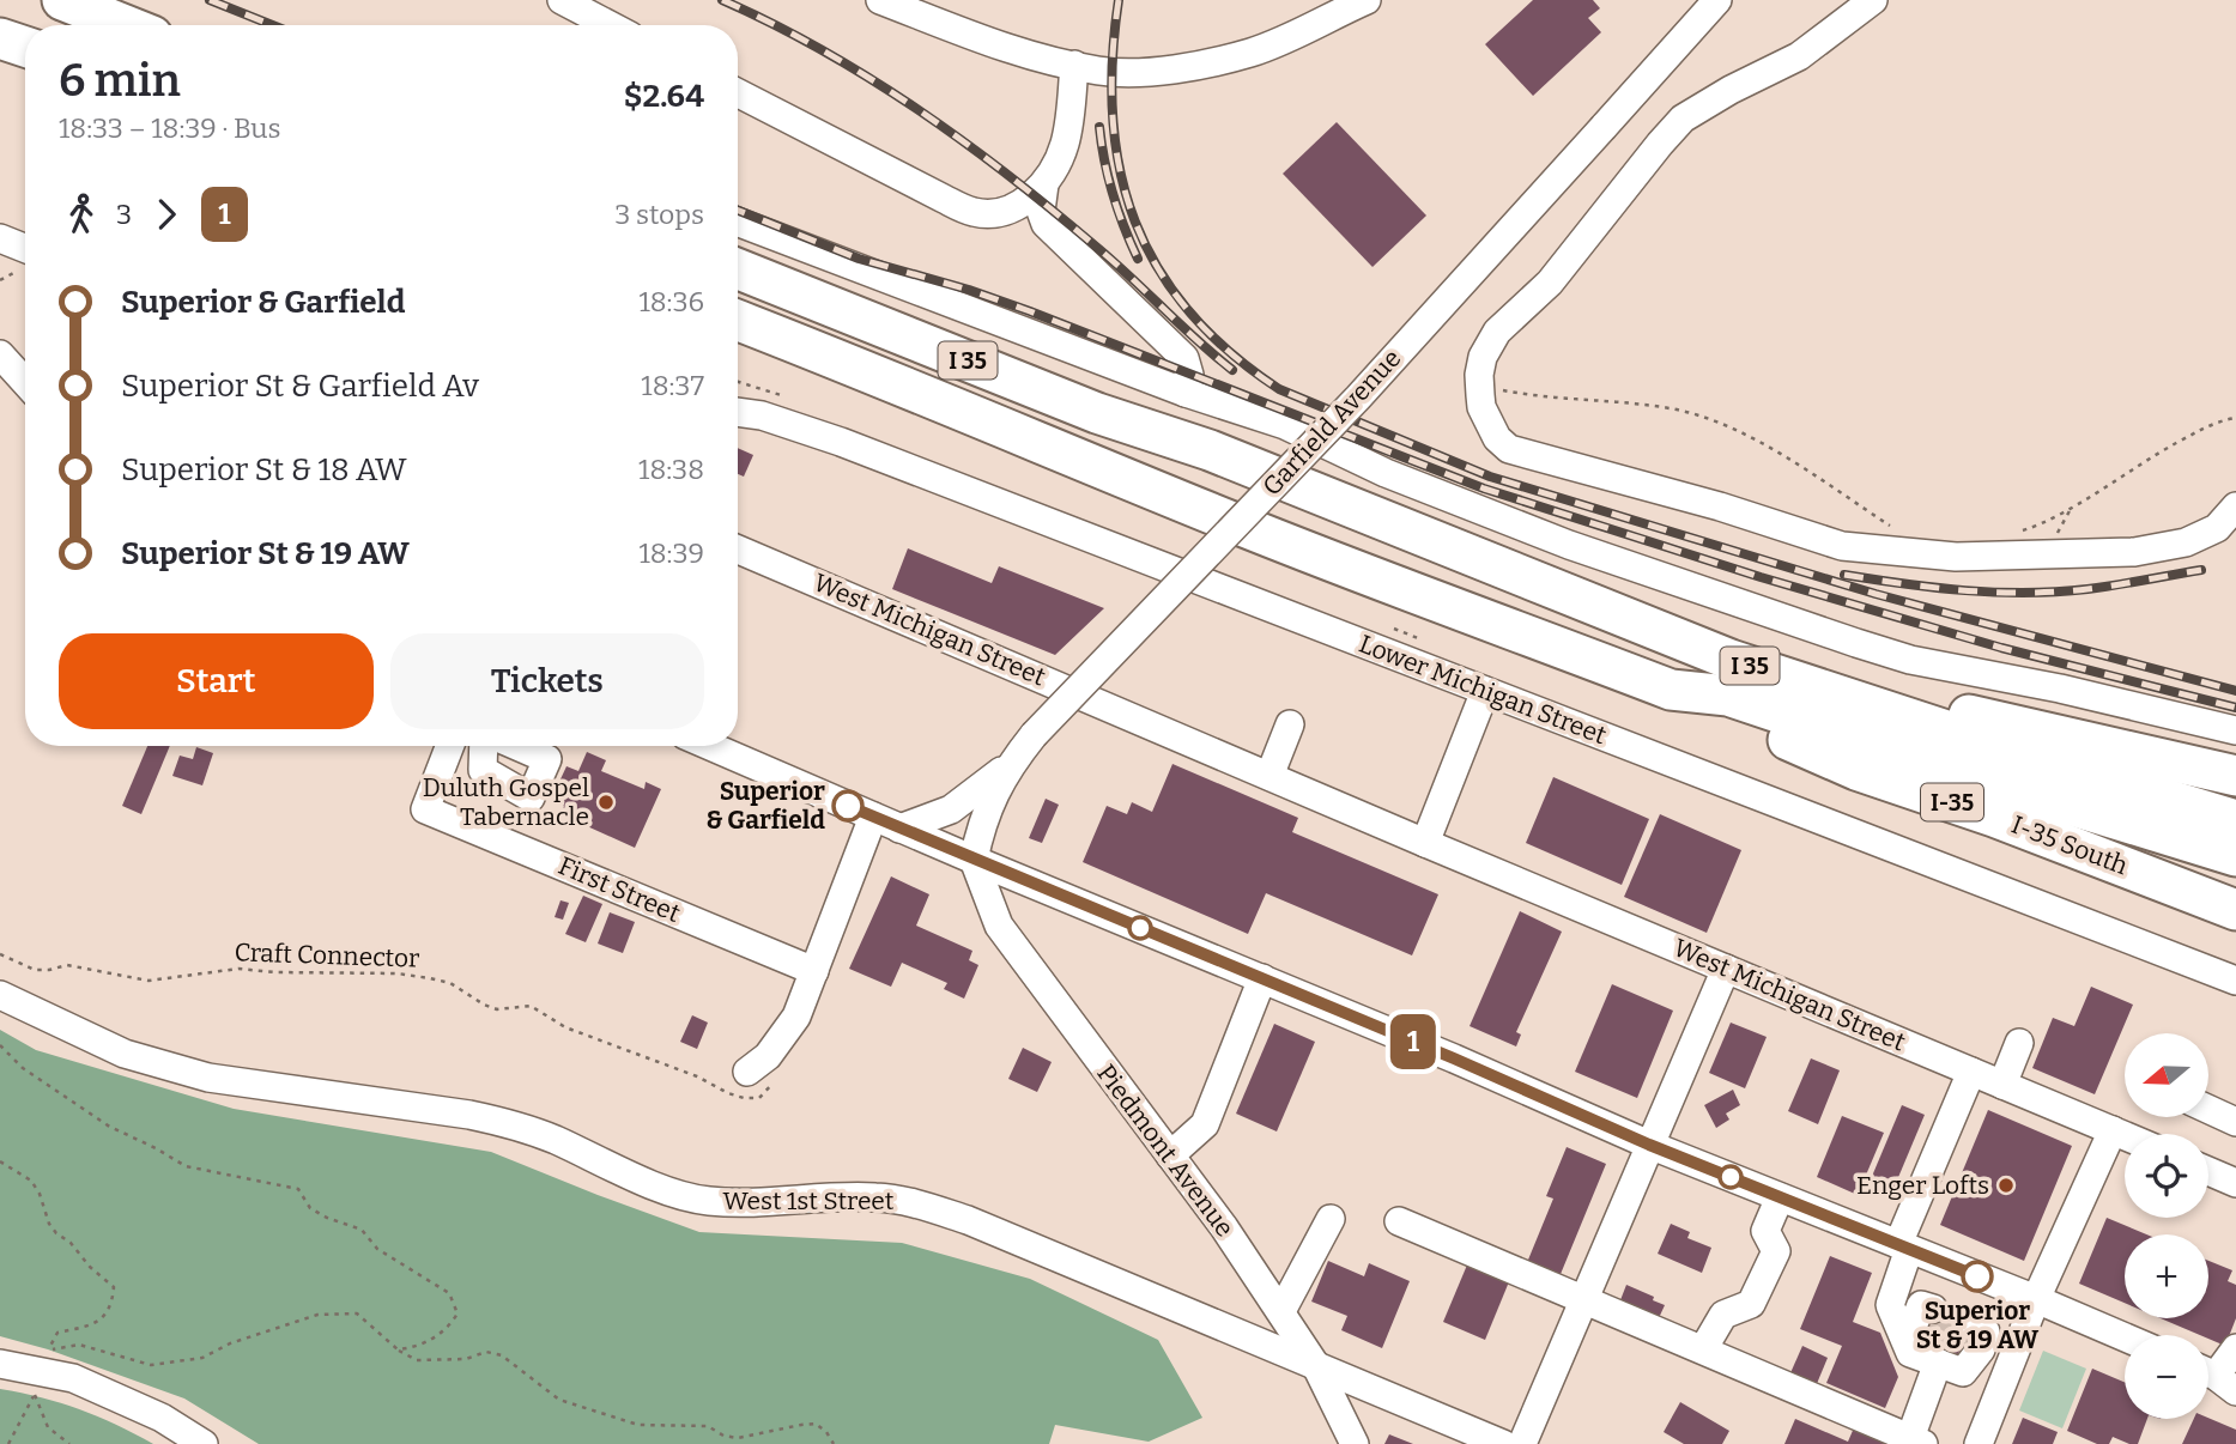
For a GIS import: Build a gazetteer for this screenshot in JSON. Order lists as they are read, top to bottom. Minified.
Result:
{"streets":{"highway":["I 35","I-35","I-35 South"],"street":["Garfield Avenue","West Michigan Street","Lower Michigan Street","First Street","Piedmont Avenue","West 1st Street"],"path":["Craft Connector"]},"crossings":[["I 35","I-35 South"],["Garfield Avenue","Piedmont Avenue"],["Piedmont Avenue","West 1st Street"]],"places":["Duluth Gospel Tabernacle","Superior & Garfield","Enger Lofts","Superior St & 19 AW"],"lines":["bus line 1"],"north":"left","page":{"on_map":"1","heading":["6 min","18:33 – 18:39 · Bus","$2.64"],"legs":["3","1","3 stops"],"list":[{"name":"Superior & Garfield","value":"18:36"},{"name":"Superior St & Garfield Av","value":"18:37"},{"name":"Superior St & 18 AW","value":"18:38"},{"name":"Superior St & 19 AW","value":"18:39"}],"buttons":["Start","Tickets"],"map_buttons":["+","−"]}}
